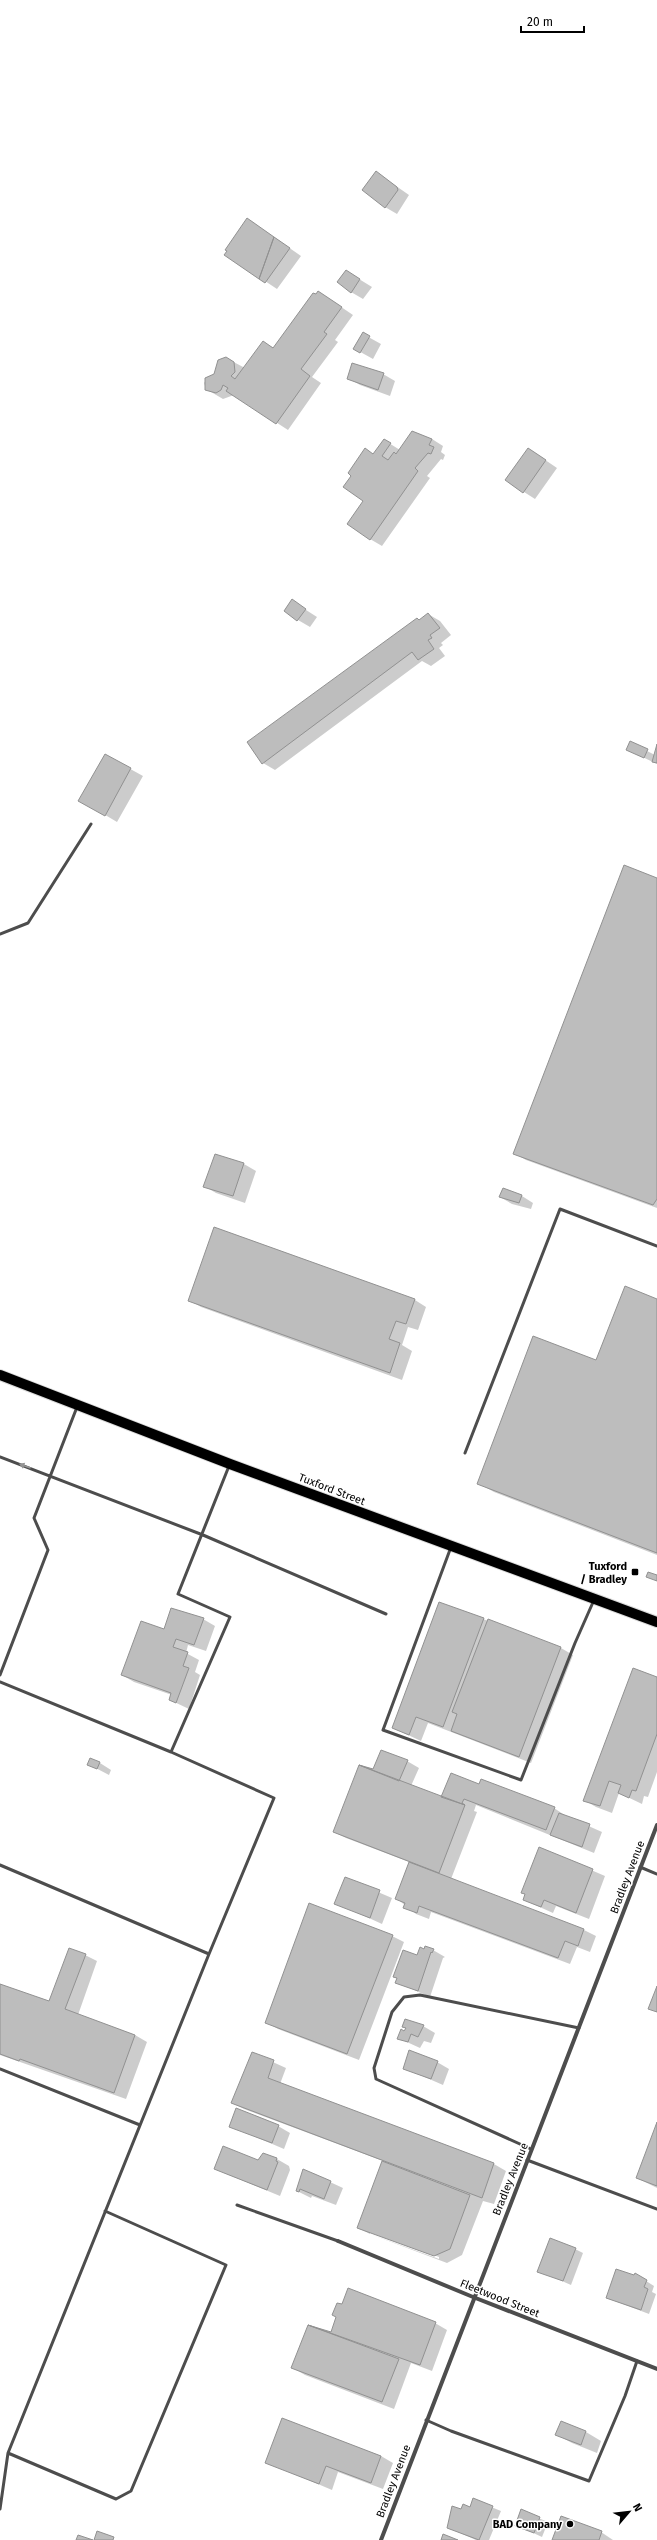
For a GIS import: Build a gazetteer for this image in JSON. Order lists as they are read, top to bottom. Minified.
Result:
{"streets":{"main road":["Tuxford Street"],"street":["Bradley Avenue","Fleetwood Street"]},"crossings":[["Bradley Avenue","Fleetwood Street"]],"places":{"transit":["Tuxford / Bradley"],"other":["BAD Company"]},"scale_bar":"20 m","north":"top right"}
